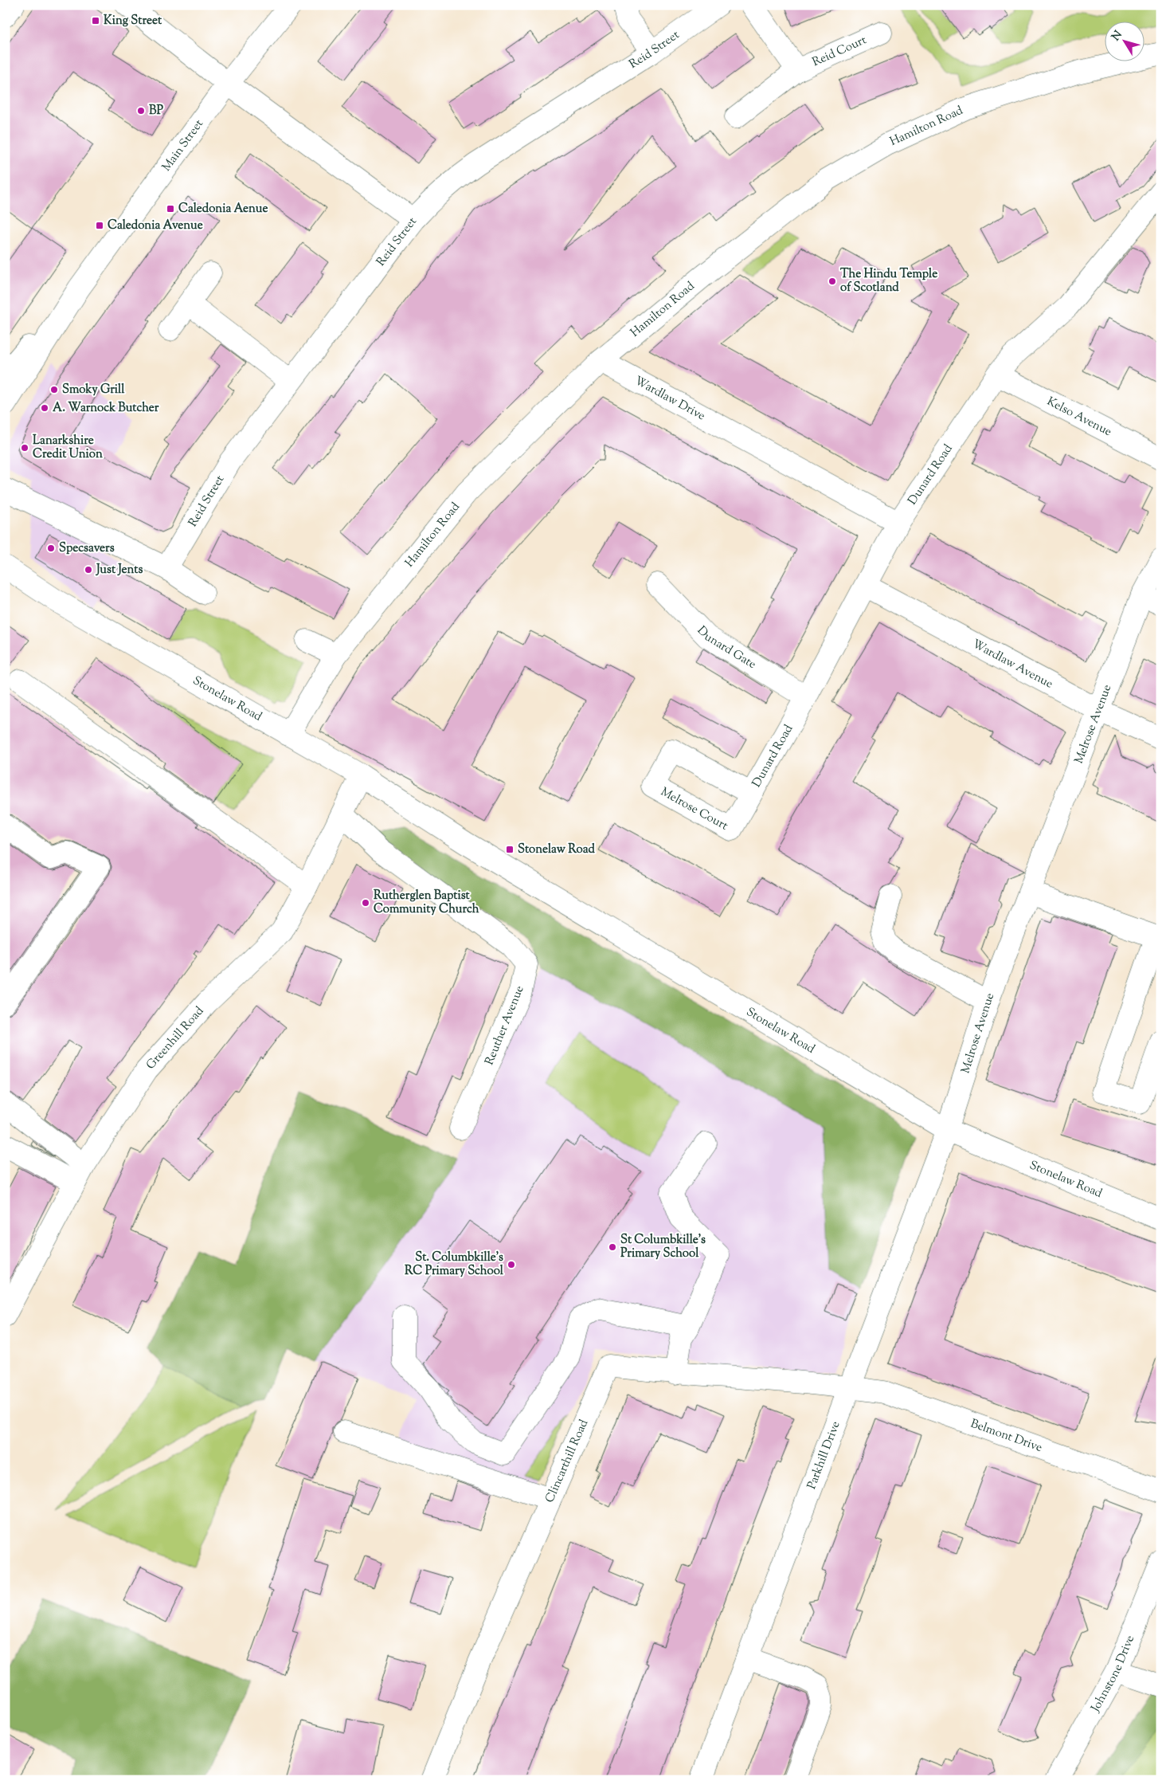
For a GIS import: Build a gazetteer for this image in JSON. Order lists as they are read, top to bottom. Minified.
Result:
{"streets":{"street":["Reid Street","Reid Court","Hamilton Road","Main Street","Wardlaw Drive","Kelso Avenue","Dunard Road","Dunard Gate","Wardlaw Avenue","Stonelaw Road","Melrose Avenue","Reuther Avenue","Greenhill Road","Belmont Drive","Parkhill Drive","Clincarthill Road","Johnstone Drive"]},"crossings":[["Hamilton Road","Wardlaw Drive"],["Hamilton Road","Stonelaw Road"],["Wardlaw Drive","Dunard Road"],["Kelso Avenue","Dunard Road"],["Dunard Road","Dunard Gate"],["Dunard Road","Wardlaw Avenue"],["Wardlaw Avenue","Melrose Avenue"],["Stonelaw Road","Melrose Avenue"],["Stonelaw Road","Greenhill Road"],["Stonelaw Road","Parkhill Drive"],["Melrose Avenue","Parkhill Drive"],["Reuther Avenue","Greenhill Road"],["Belmont Drive","Parkhill Drive"],["Belmont Drive","Clincarthill Road"],["Parkhill Drive","Clincarthill Road"]],"places":{"transit":["King Street","Caledonia Aenue","Caledonia Avenue","Stonelaw Road"],"other":["BP","The Hindu Temple of Scotland","Smoky Grill","A. Warnock Butcher","Lanarkshire Credit Union","Specsavers","Just Jents","Rutherglen Baptist Community Church","St Columbkille's Primary School","St. Columbkille's RC Primary School"]},"north":"top left"}
